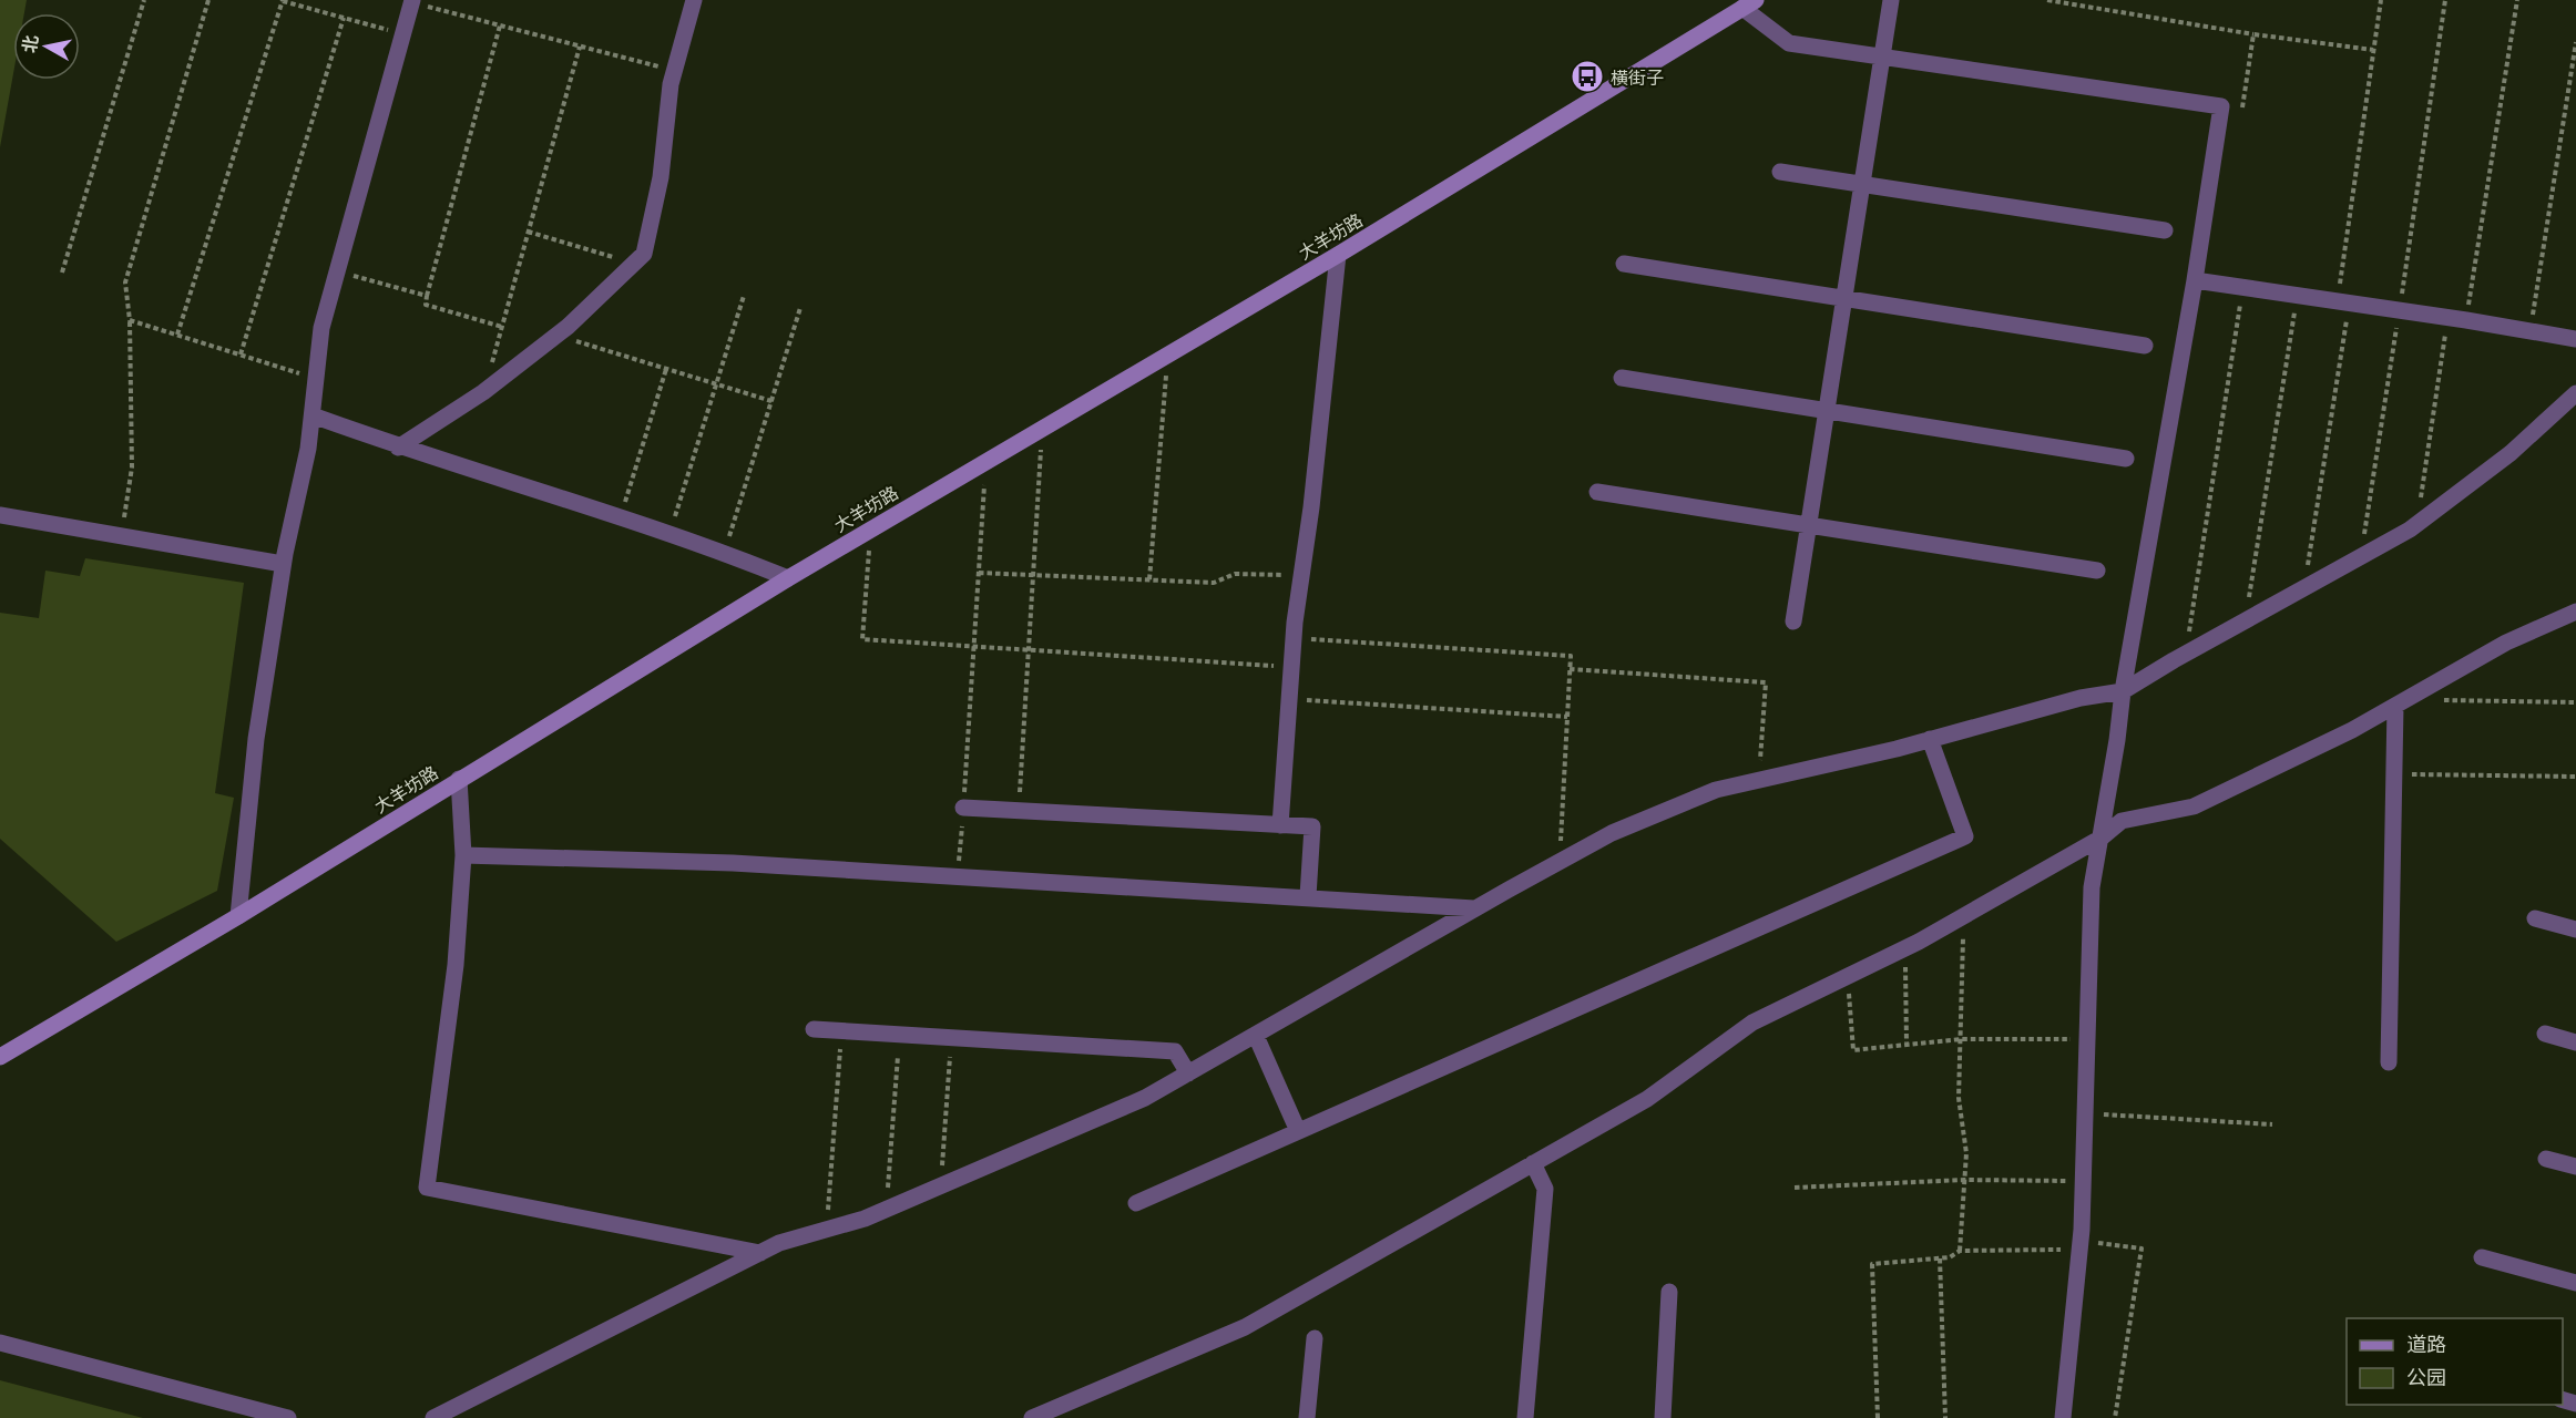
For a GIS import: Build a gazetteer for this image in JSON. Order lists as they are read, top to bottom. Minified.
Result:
{"streets":{"main road":["大羊坊路"]},"places":{"bus stop":["横街子"]},"legend":["道路","公园"],"north":"left"}
